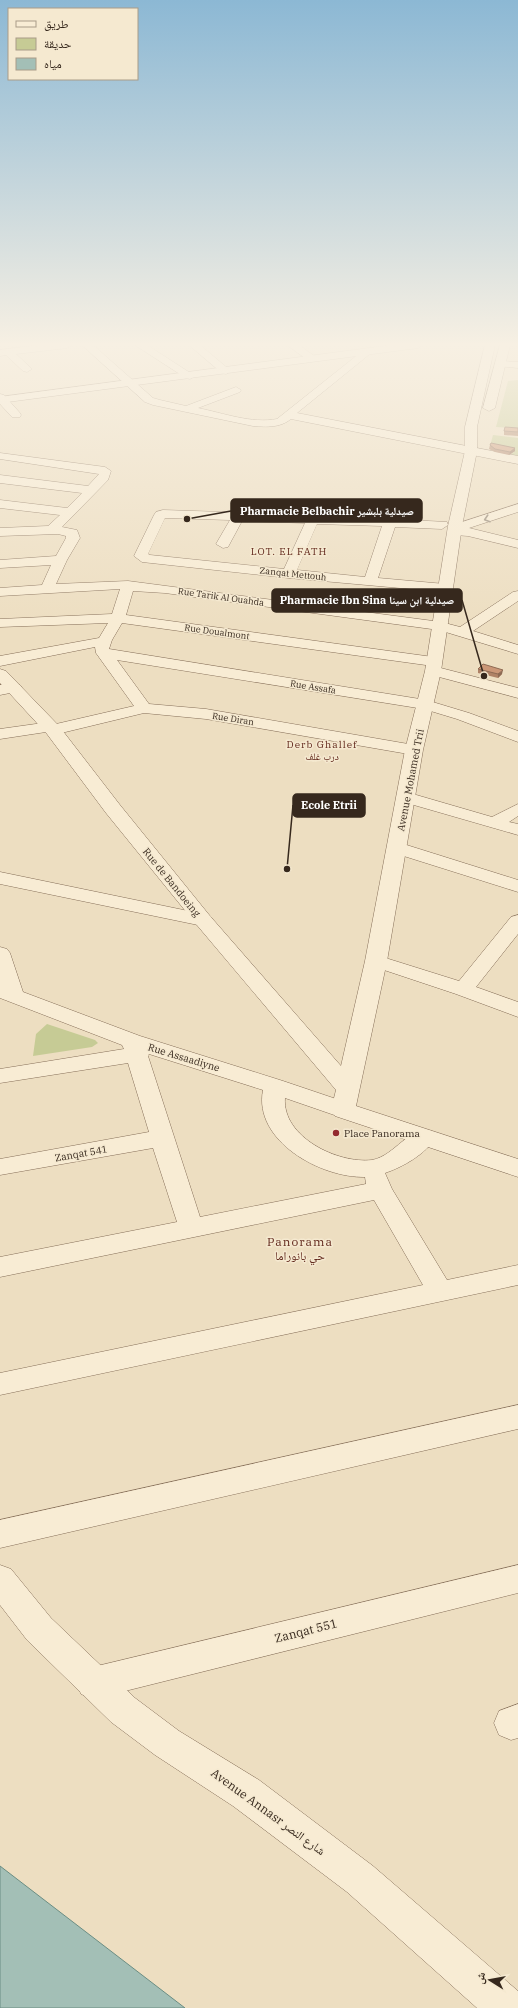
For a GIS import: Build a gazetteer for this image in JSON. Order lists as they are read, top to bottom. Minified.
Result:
{"streets":{"street":["Zanqat Mettouh","Rue Tarik Al Ouahda","Rue Doualmont","Rue Assafa","Rue Diran","Avenue Mohamed Trii","Rue de Bandoeing","Rue Assaadiyne","Zanqat 541","Zanqat 551","Avenue Annasr شارع النصر"]},"crossings":[["Zanqat Mettouh","Avenue Mohamed Trii"],["Rue Tarik Al Ouahda","Avenue Mohamed Trii"],["Rue Doualmont","Avenue Mohamed Trii"],["Rue Assafa","Avenue Mohamed Trii"],["Rue Diran","Avenue Mohamed Trii"],["Rue Diran","Rue de Bandoeing"],["Avenue Mohamed Trii","Rue de Bandoeing"],["Avenue Mohamed Trii","Rue Assaadiyne"],["Rue de Bandoeing","Rue Assaadiyne"],["Zanqat 551","Avenue Annasr شارع النصر"]],"districts":["LOT. EL FATH","Derb Ghallef درب غلف","Panorama حي بانوراما"],"places":["Pharmacie Belbachir صيدلية بلبشير","Pharmacie Ibn Sina صيدلية ابن سينا","Ecole Etrii","Place Panorama"],"legend":["طريق","حديقة","مياه"],"north":"left"}
